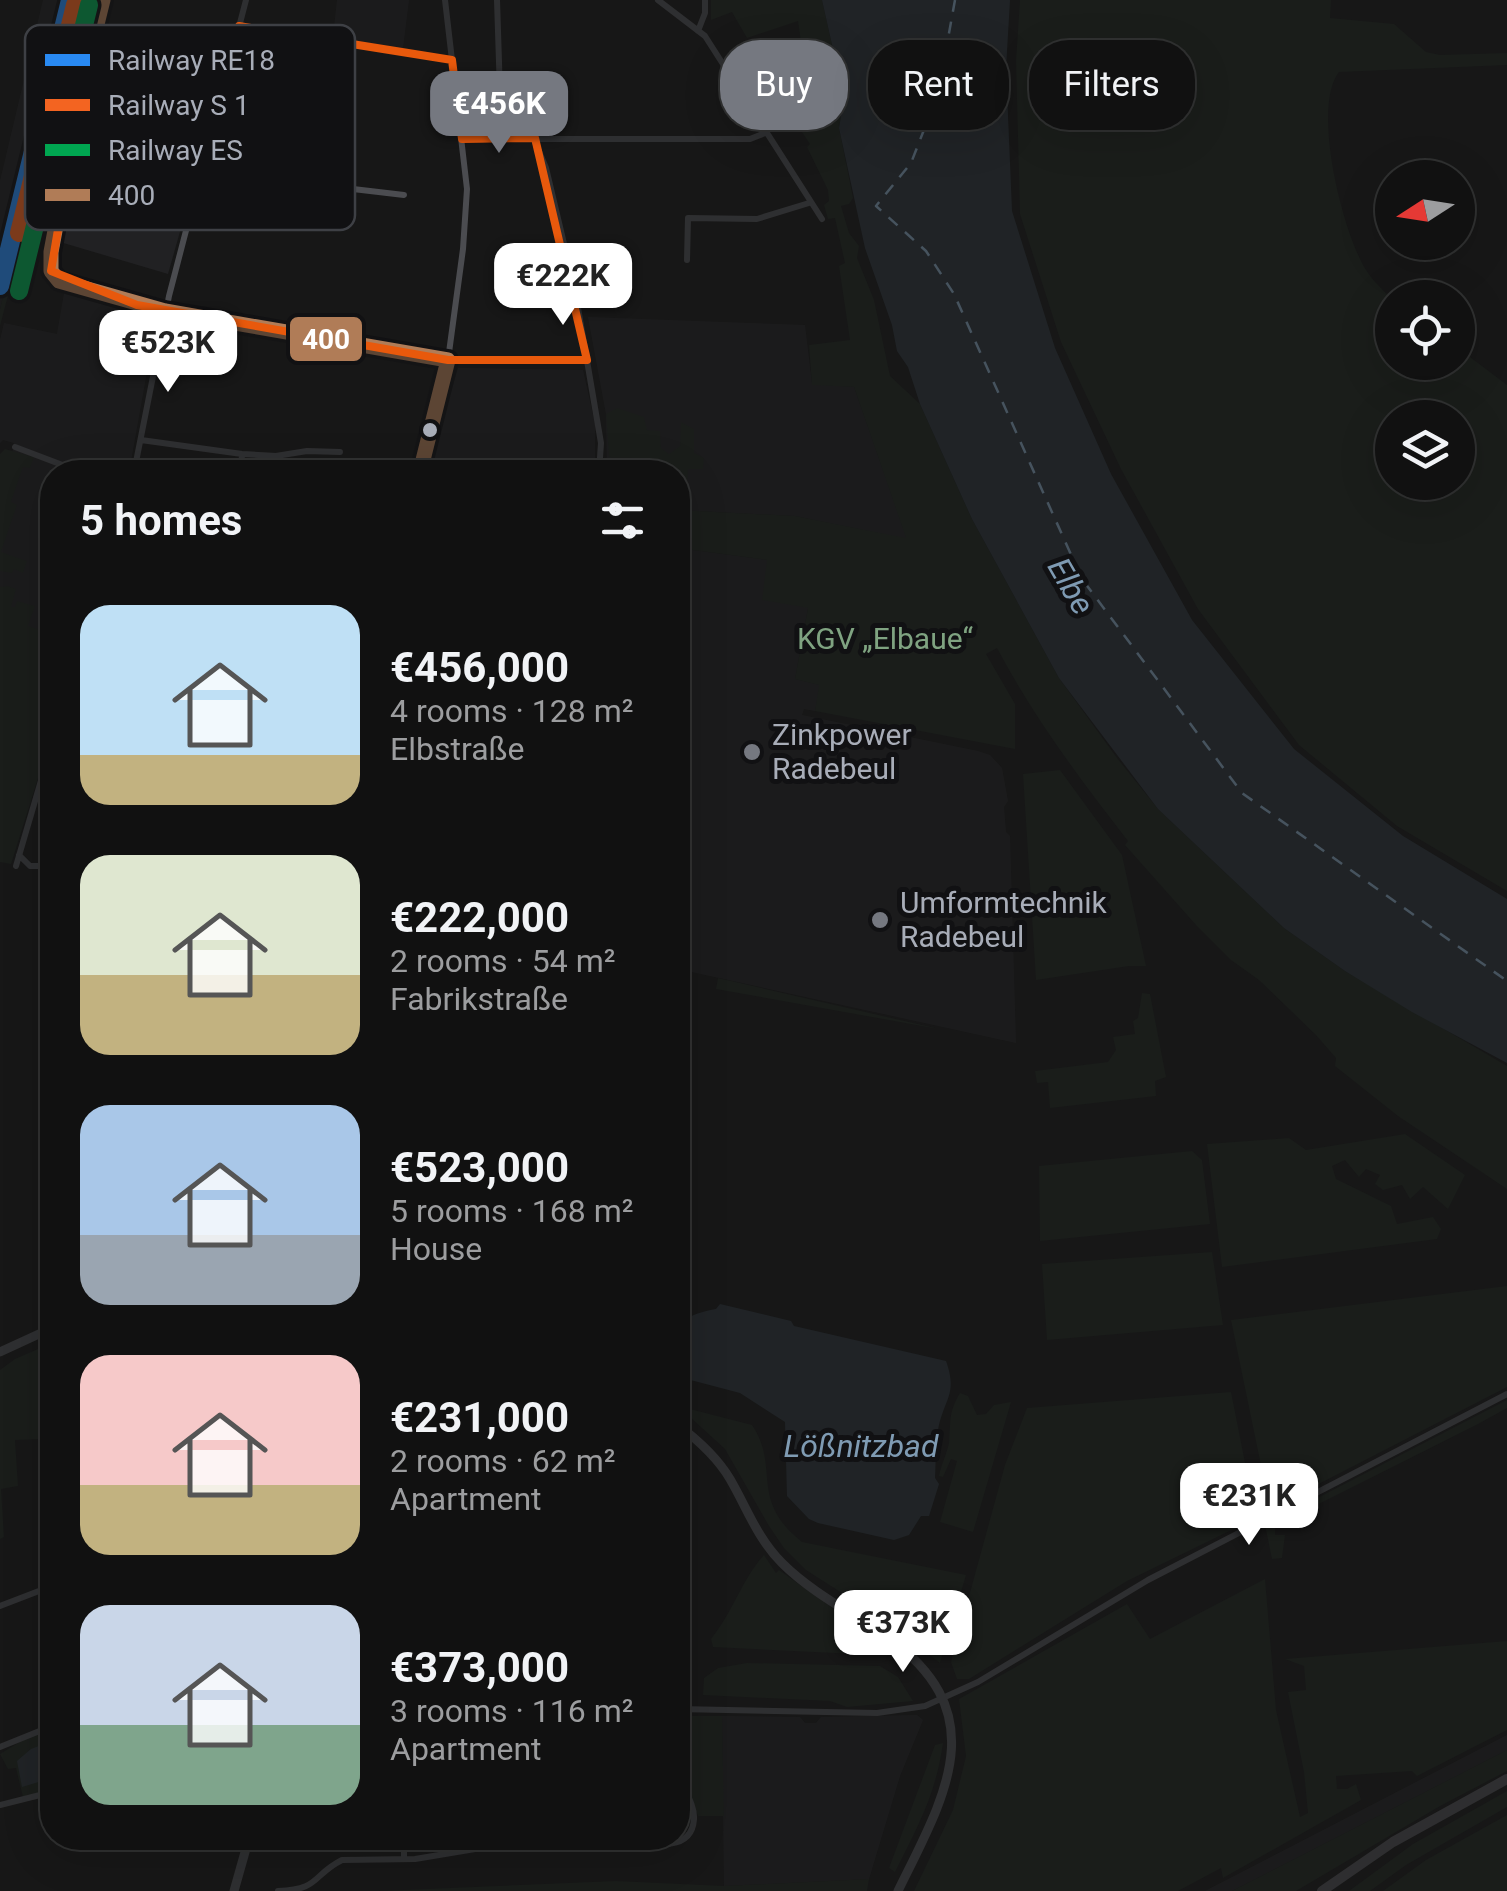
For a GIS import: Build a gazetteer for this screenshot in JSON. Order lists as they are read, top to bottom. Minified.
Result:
{"water":["Elbe","Lößnitzbad"],"parks":["KGV „Elbaue“"],"places":["Zinkpower Radebeul","Umformtechnik Radebeul"],"lines":["rail line RE18","transit line 400","rail line ES"],"legend":["Railway RE18","Railway S 1","Railway ES","400"],"north":"left","page":{"chip":["Buy","Rent","Filters"],"price":["€456K","€222K","€523K","€231K","€373K"],"heading":"5 homes","list":[{"name":"€456,000","note":"4 rooms · 128 m² · Elbstraße"},{"name":"€222,000","note":"2 rooms · 54 m² · Fabrikstraße"},{"name":"€523,000","note":"5 rooms · 168 m² · House"},{"name":"€231,000","note":"2 rooms · 62 m² · Apartment"},{"name":"€373,000","note":"3 rooms · 116 m² · Apartment"}]}}
